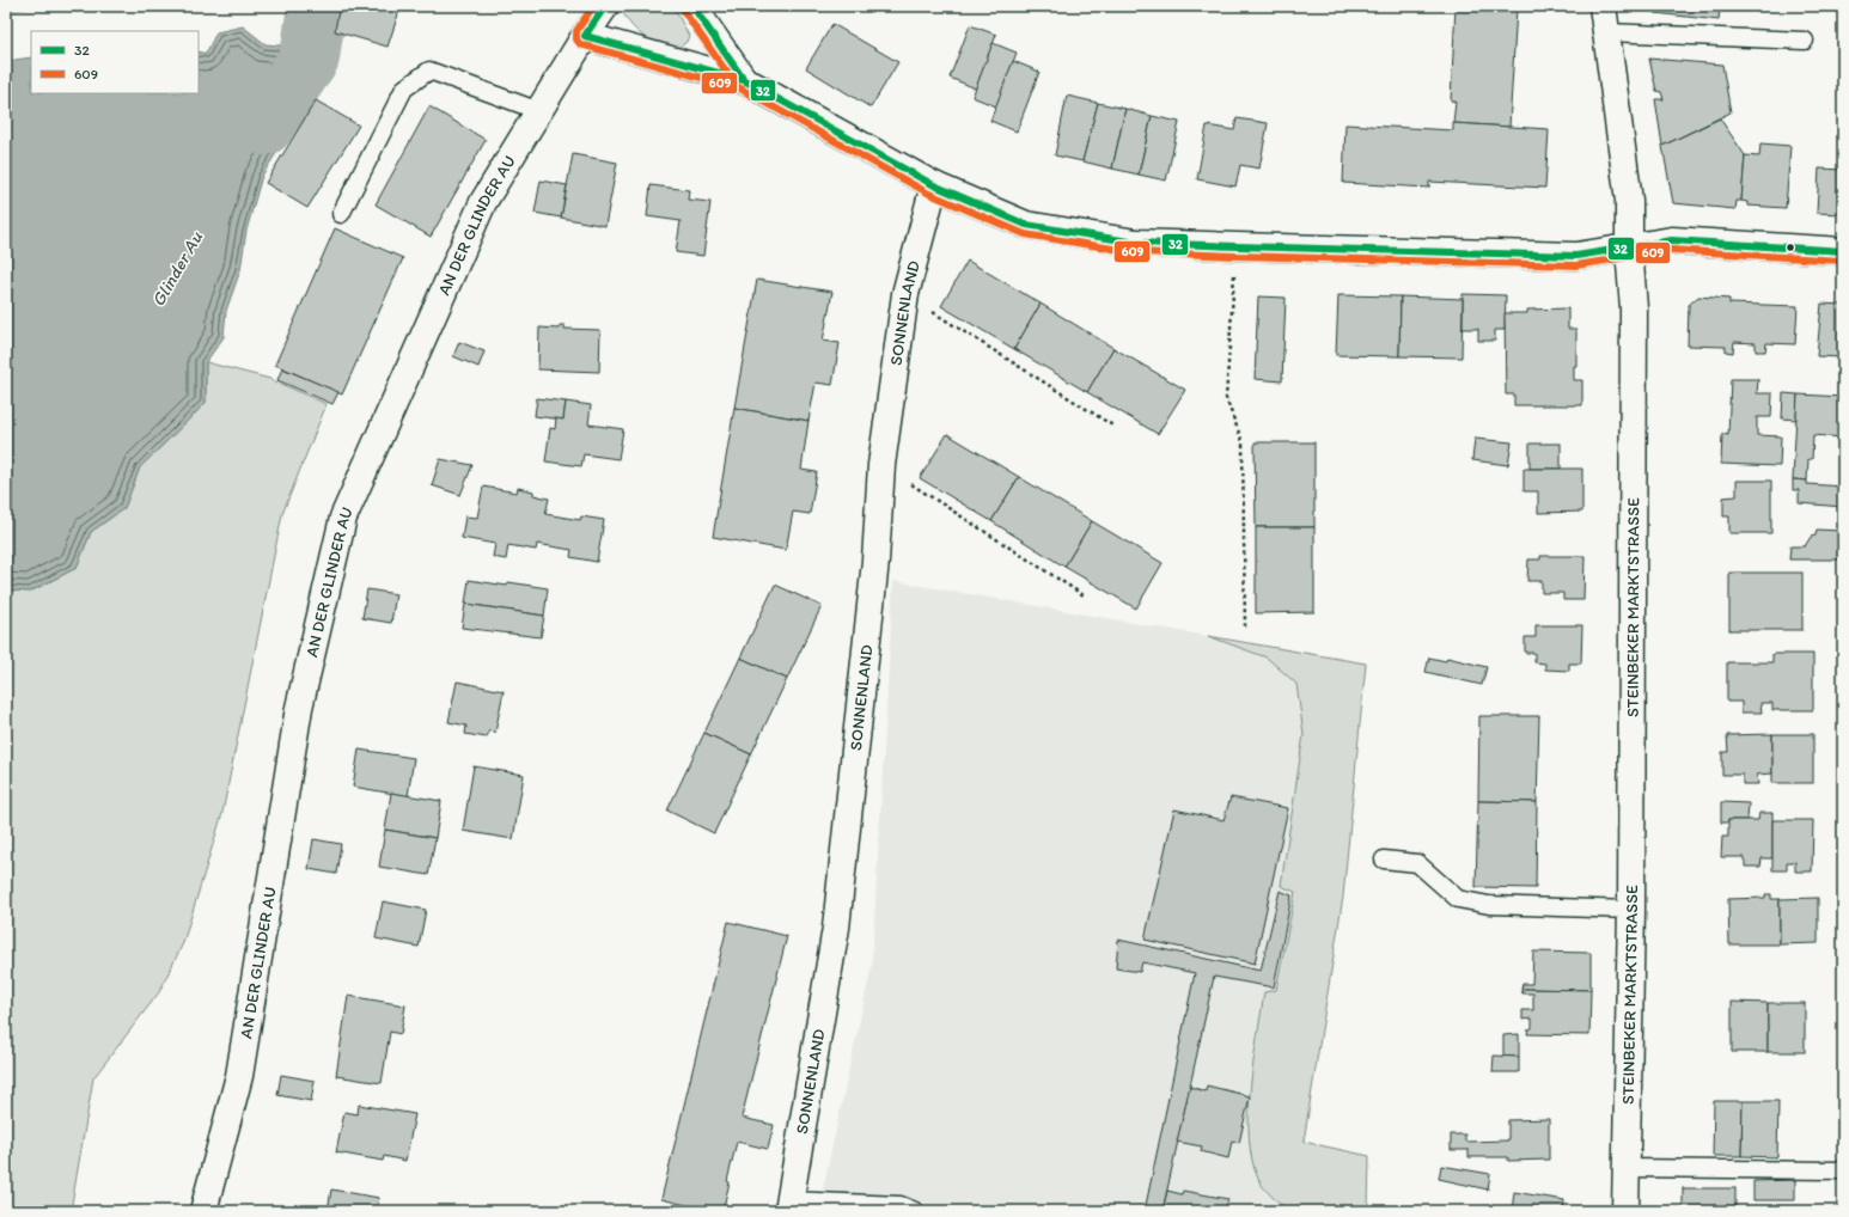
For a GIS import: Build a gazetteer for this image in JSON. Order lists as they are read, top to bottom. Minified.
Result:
{"streets":{"street":["AN DER GLINDER AU","SONNENLAND","STEINBEKER MARKTSTRASSE"]},"water":["Glinder Au"],"lines":["transit line 32","transit line 609"],"legend":["32","609"]}
